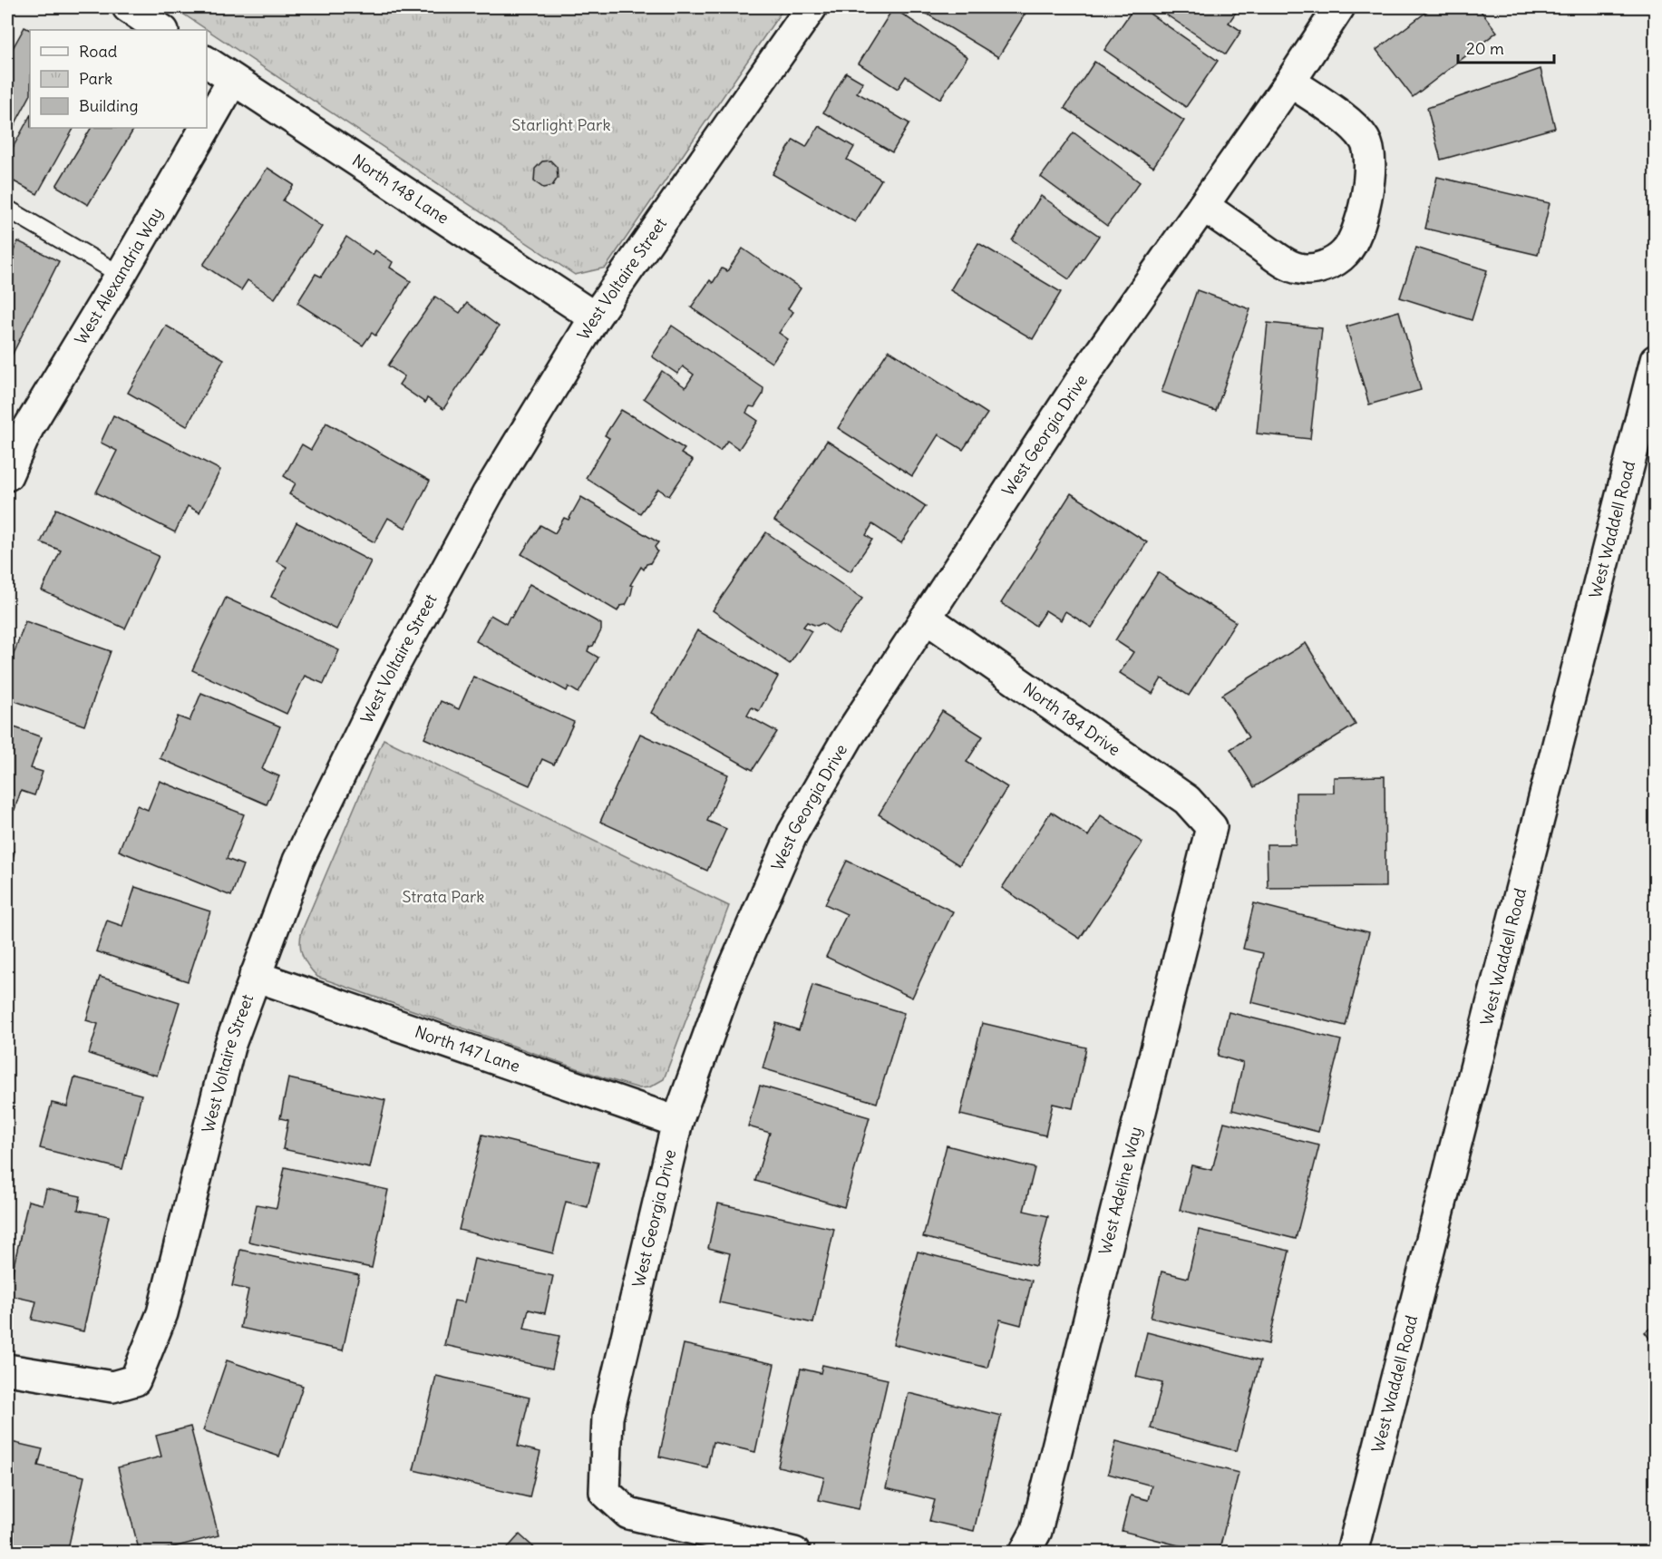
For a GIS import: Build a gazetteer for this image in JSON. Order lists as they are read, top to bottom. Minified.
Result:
{"streets":{"street":["North 148 Lane","West Alexandria Way","West Voltaire Street","West Georgia Drive","West Waddell Road","North 184 Drive","North 147 Lane","West Adeline Way"]},"crossings":[["North 148 Lane","West Alexandria Way"],["North 148 Lane","West Voltaire Street"],["West Voltaire Street","North 147 Lane"],["West Georgia Drive","North 184 Drive"],["West Georgia Drive","North 147 Lane"],["North 184 Drive","West Adeline Way"]],"parks":["Starlight Park","Strata Park"],"legend":["Road","Park","Building"],"scale_bar":"20 m"}
